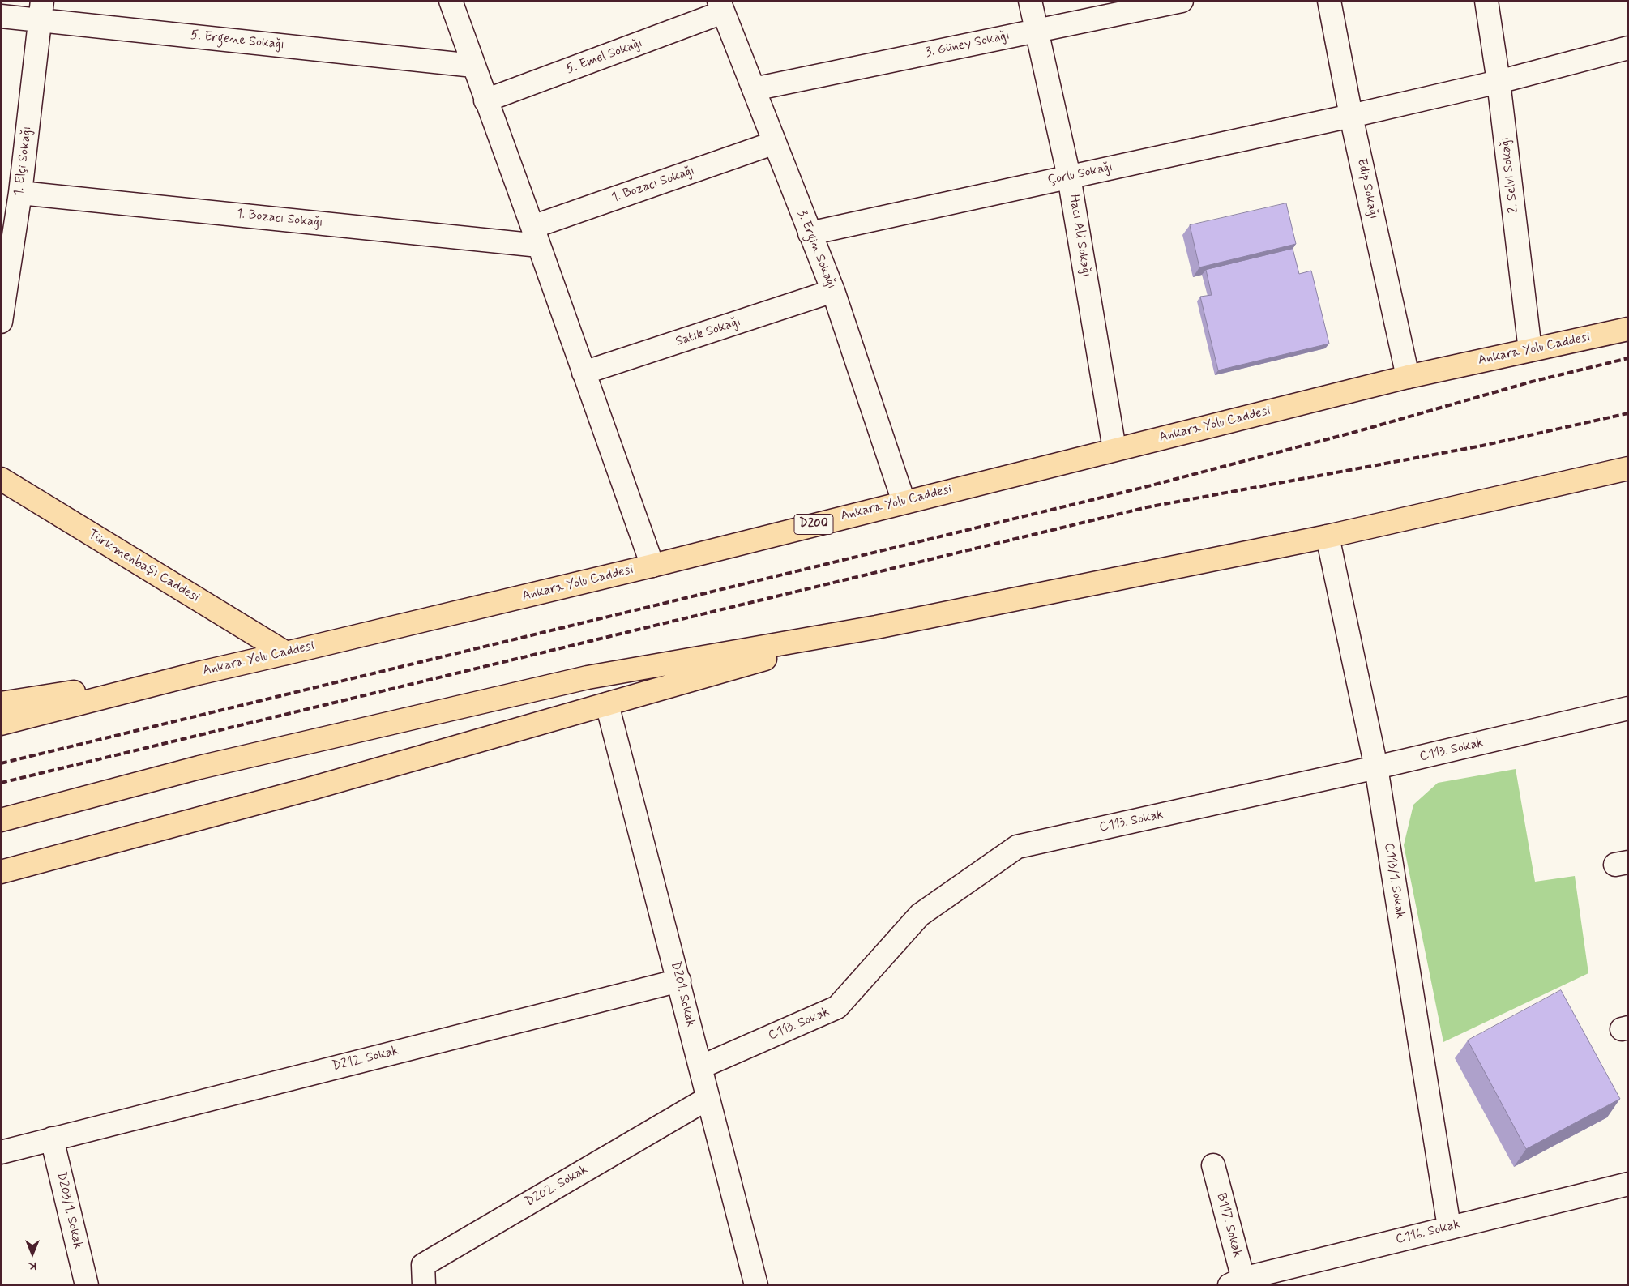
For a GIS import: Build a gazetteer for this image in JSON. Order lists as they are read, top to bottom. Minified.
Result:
{"streets":{"main road":["Ankara Yolu Caddesi","D200","Türkmenbaşı Caddesi"],"street":["5. Ergene Sokağı","3. Güney Sokağı","5. Emel Sokağı","1. Elçi Sokağı","Çorlu Sokağı","2. Selvi Sokağı","1. Bozacı Sokağı","Edip Sokağı","Hacı Ali Sokağı","3. Ergin Sokağı","Satık Sokağı","C113. Sokak","C113/1. Sokak","D201. Sokak","D212. Sokak","D202. Sokak","D203/1. Sokak","B117. Sokak","C116. Sokak"]},"crossings":[["5. Ergene Sokağı","1. Elçi Sokağı"],["3. Güney Sokağı","Hacı Ali Sokağı"],["3. Güney Sokağı","3. Ergin Sokağı"],["5. Emel Sokağı","3. Ergin Sokağı"],["1. Elçi Sokağı","1. Bozacı Sokağı"],["Çorlu Sokağı","2. Selvi Sokağı"],["Çorlu Sokağı","Edip Sokağı"],["Çorlu Sokağı","Hacı Ali Sokağı"],["Çorlu Sokağı","3. Ergin Sokağı"],["2. Selvi Sokağı","Ankara Yolu Caddesi"],["1. Bozacı Sokağı","3. Ergin Sokağı"],["Edip Sokağı","Ankara Yolu Caddesi"],["Hacı Ali Sokağı","Ankara Yolu Caddesi"],["3. Ergin Sokağı","Satık Sokağı"],["3. Ergin Sokağı","Ankara Yolu Caddesi"],["Ankara Yolu Caddesi","Türkmenbaşı Caddesi"],["C113. Sokak","C113/1. Sokak"],["C113. Sokak","D201. Sokak"],["C113/1. Sokak","C116. Sokak"],["D201. Sokak","D212. Sokak"],["D201. Sokak","D202. Sokak"],["D212. Sokak","D203/1. Sokak"],["B117. Sokak","C116. Sokak"]],"north":"bottom"}
